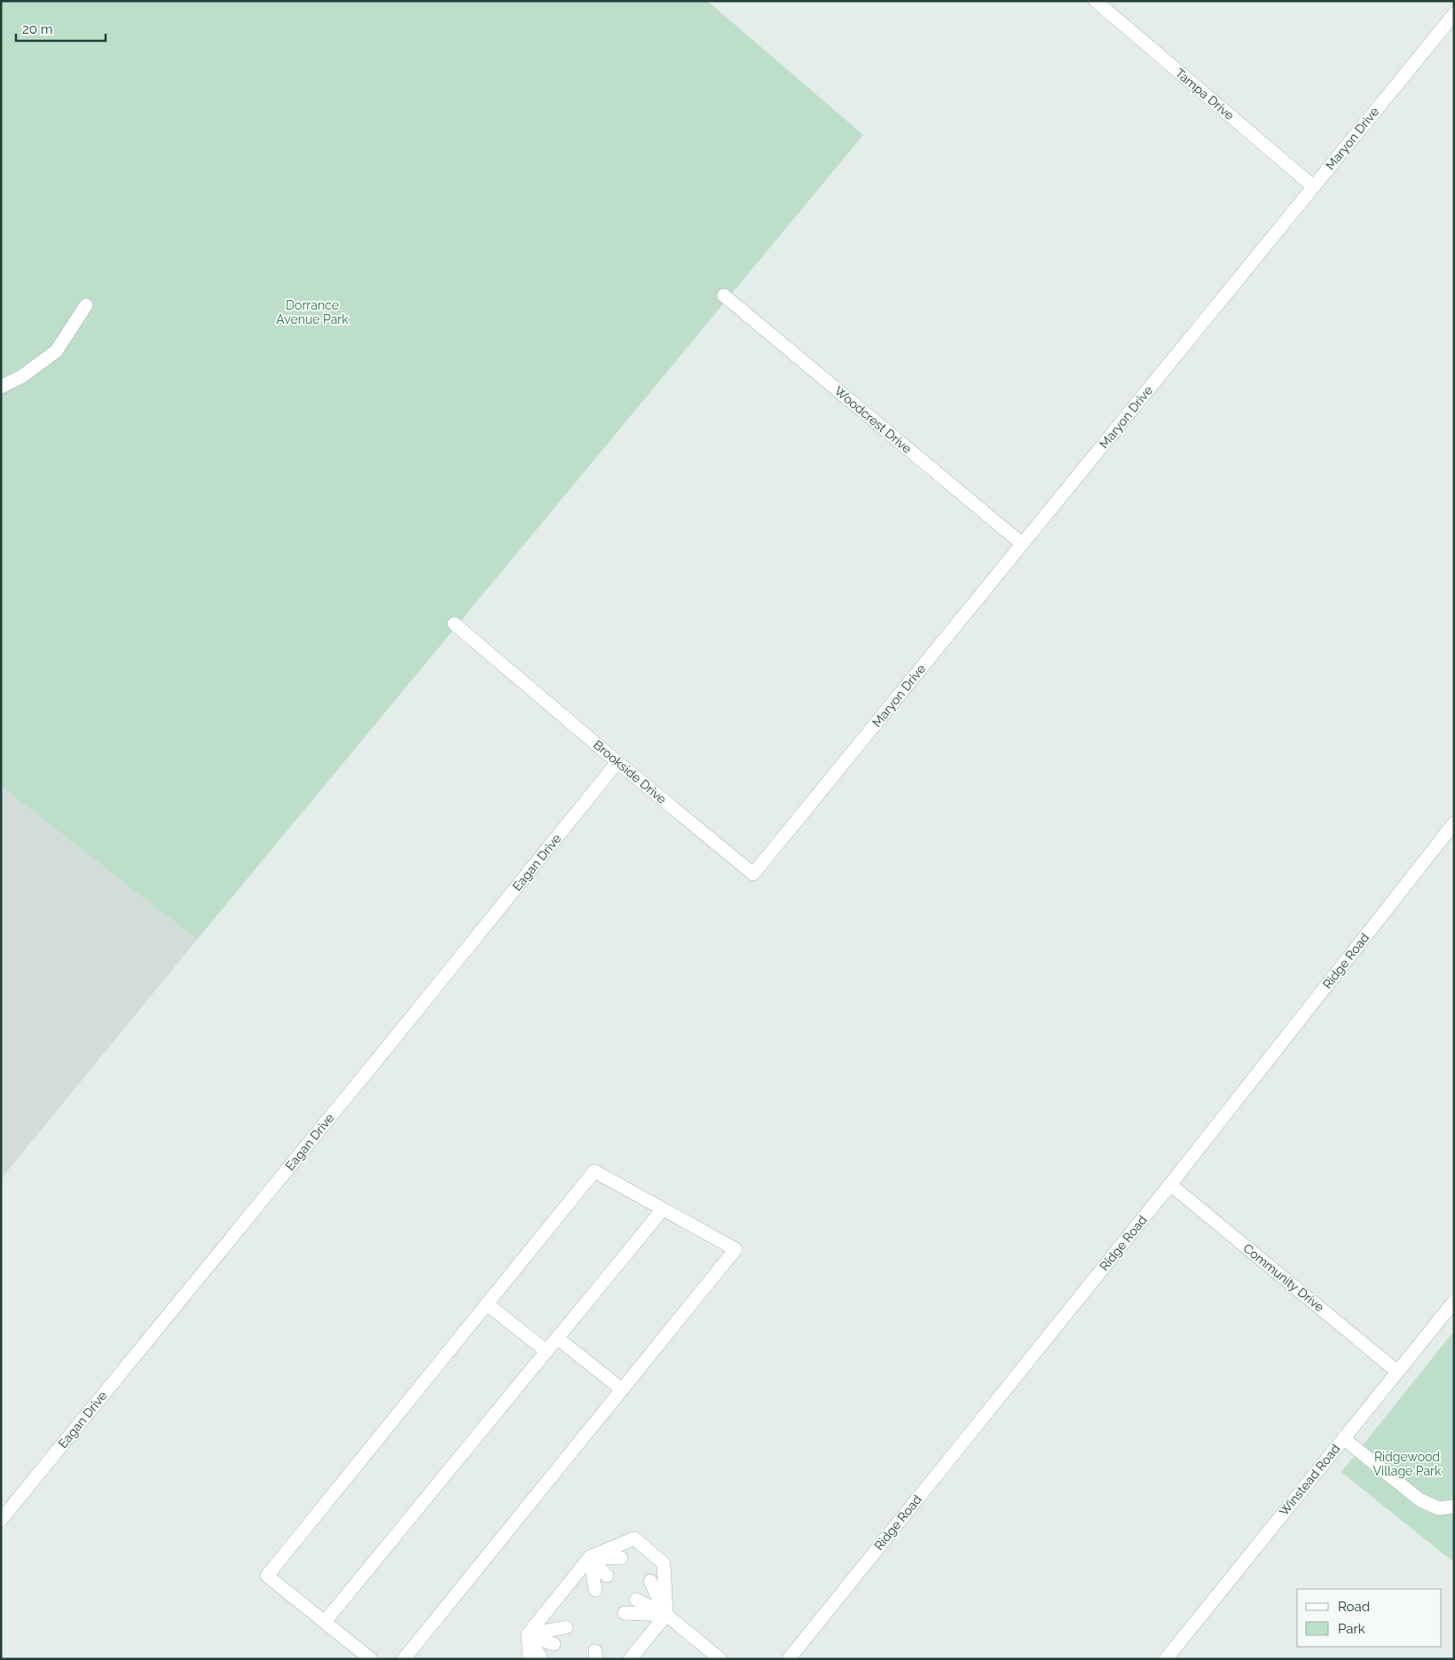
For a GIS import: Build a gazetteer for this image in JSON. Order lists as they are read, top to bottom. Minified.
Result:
{"streets":{"street":["Tampa Drive","Maryon Drive","Woodcrest Drive","Brookside Drive","Eagan Drive","Ridge Road","Community Drive","Winstead Road"]},"crossings":[["Tampa Drive","Maryon Drive"],["Maryon Drive","Woodcrest Drive"],["Maryon Drive","Brookside Drive"],["Brookside Drive","Eagan Drive"],["Ridge Road","Community Drive"],["Community Drive","Winstead Road"]],"parks":["Dorrance Avenue Park","Ridgewood Village Park"],"legend":["Road","Park"],"scale_bar":"20 m"}
